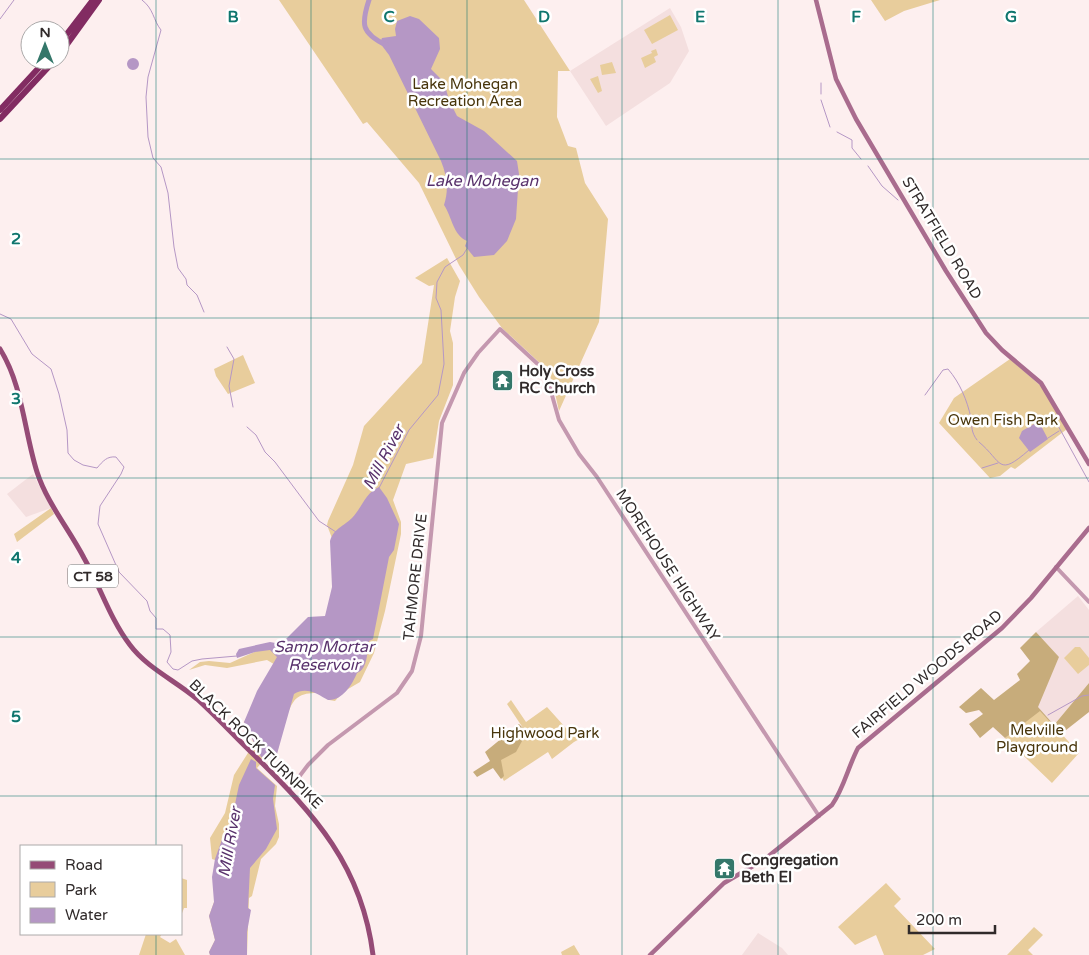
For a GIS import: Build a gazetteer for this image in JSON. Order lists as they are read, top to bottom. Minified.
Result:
{"streets":{"main road":["STRATFIELD ROAD","CT 58","FAIRFIELD WOODS ROAD","BLACK ROCK TURNPIKE"],"street":["MOREHOUSE HIGHWAY","TAHMORE DRIVE"]},"crossings":[["MOREHOUSE HIGHWAY","TAHMORE DRIVE"],["MOREHOUSE HIGHWAY","FAIRFIELD WOODS ROAD"],["TAHMORE DRIVE","BLACK ROCK TURNPIKE"]],"water":["Lake Mohegan","Mill River","Samp Mortar Reservoir"],"parks":["Lake Mohegan Recreation Area","Owen Fish Park","Melville Playground","Highwood Park"],"places":{"temple":["Holy Cross RC Church","Congregation Beth El"]},"legend":["Road","Park","Water"],"scale_bar":"200 m","north":"top","grid":{"columns":["B","C","D","E","F","G"],"rows":["2","3","4","5"]}}
